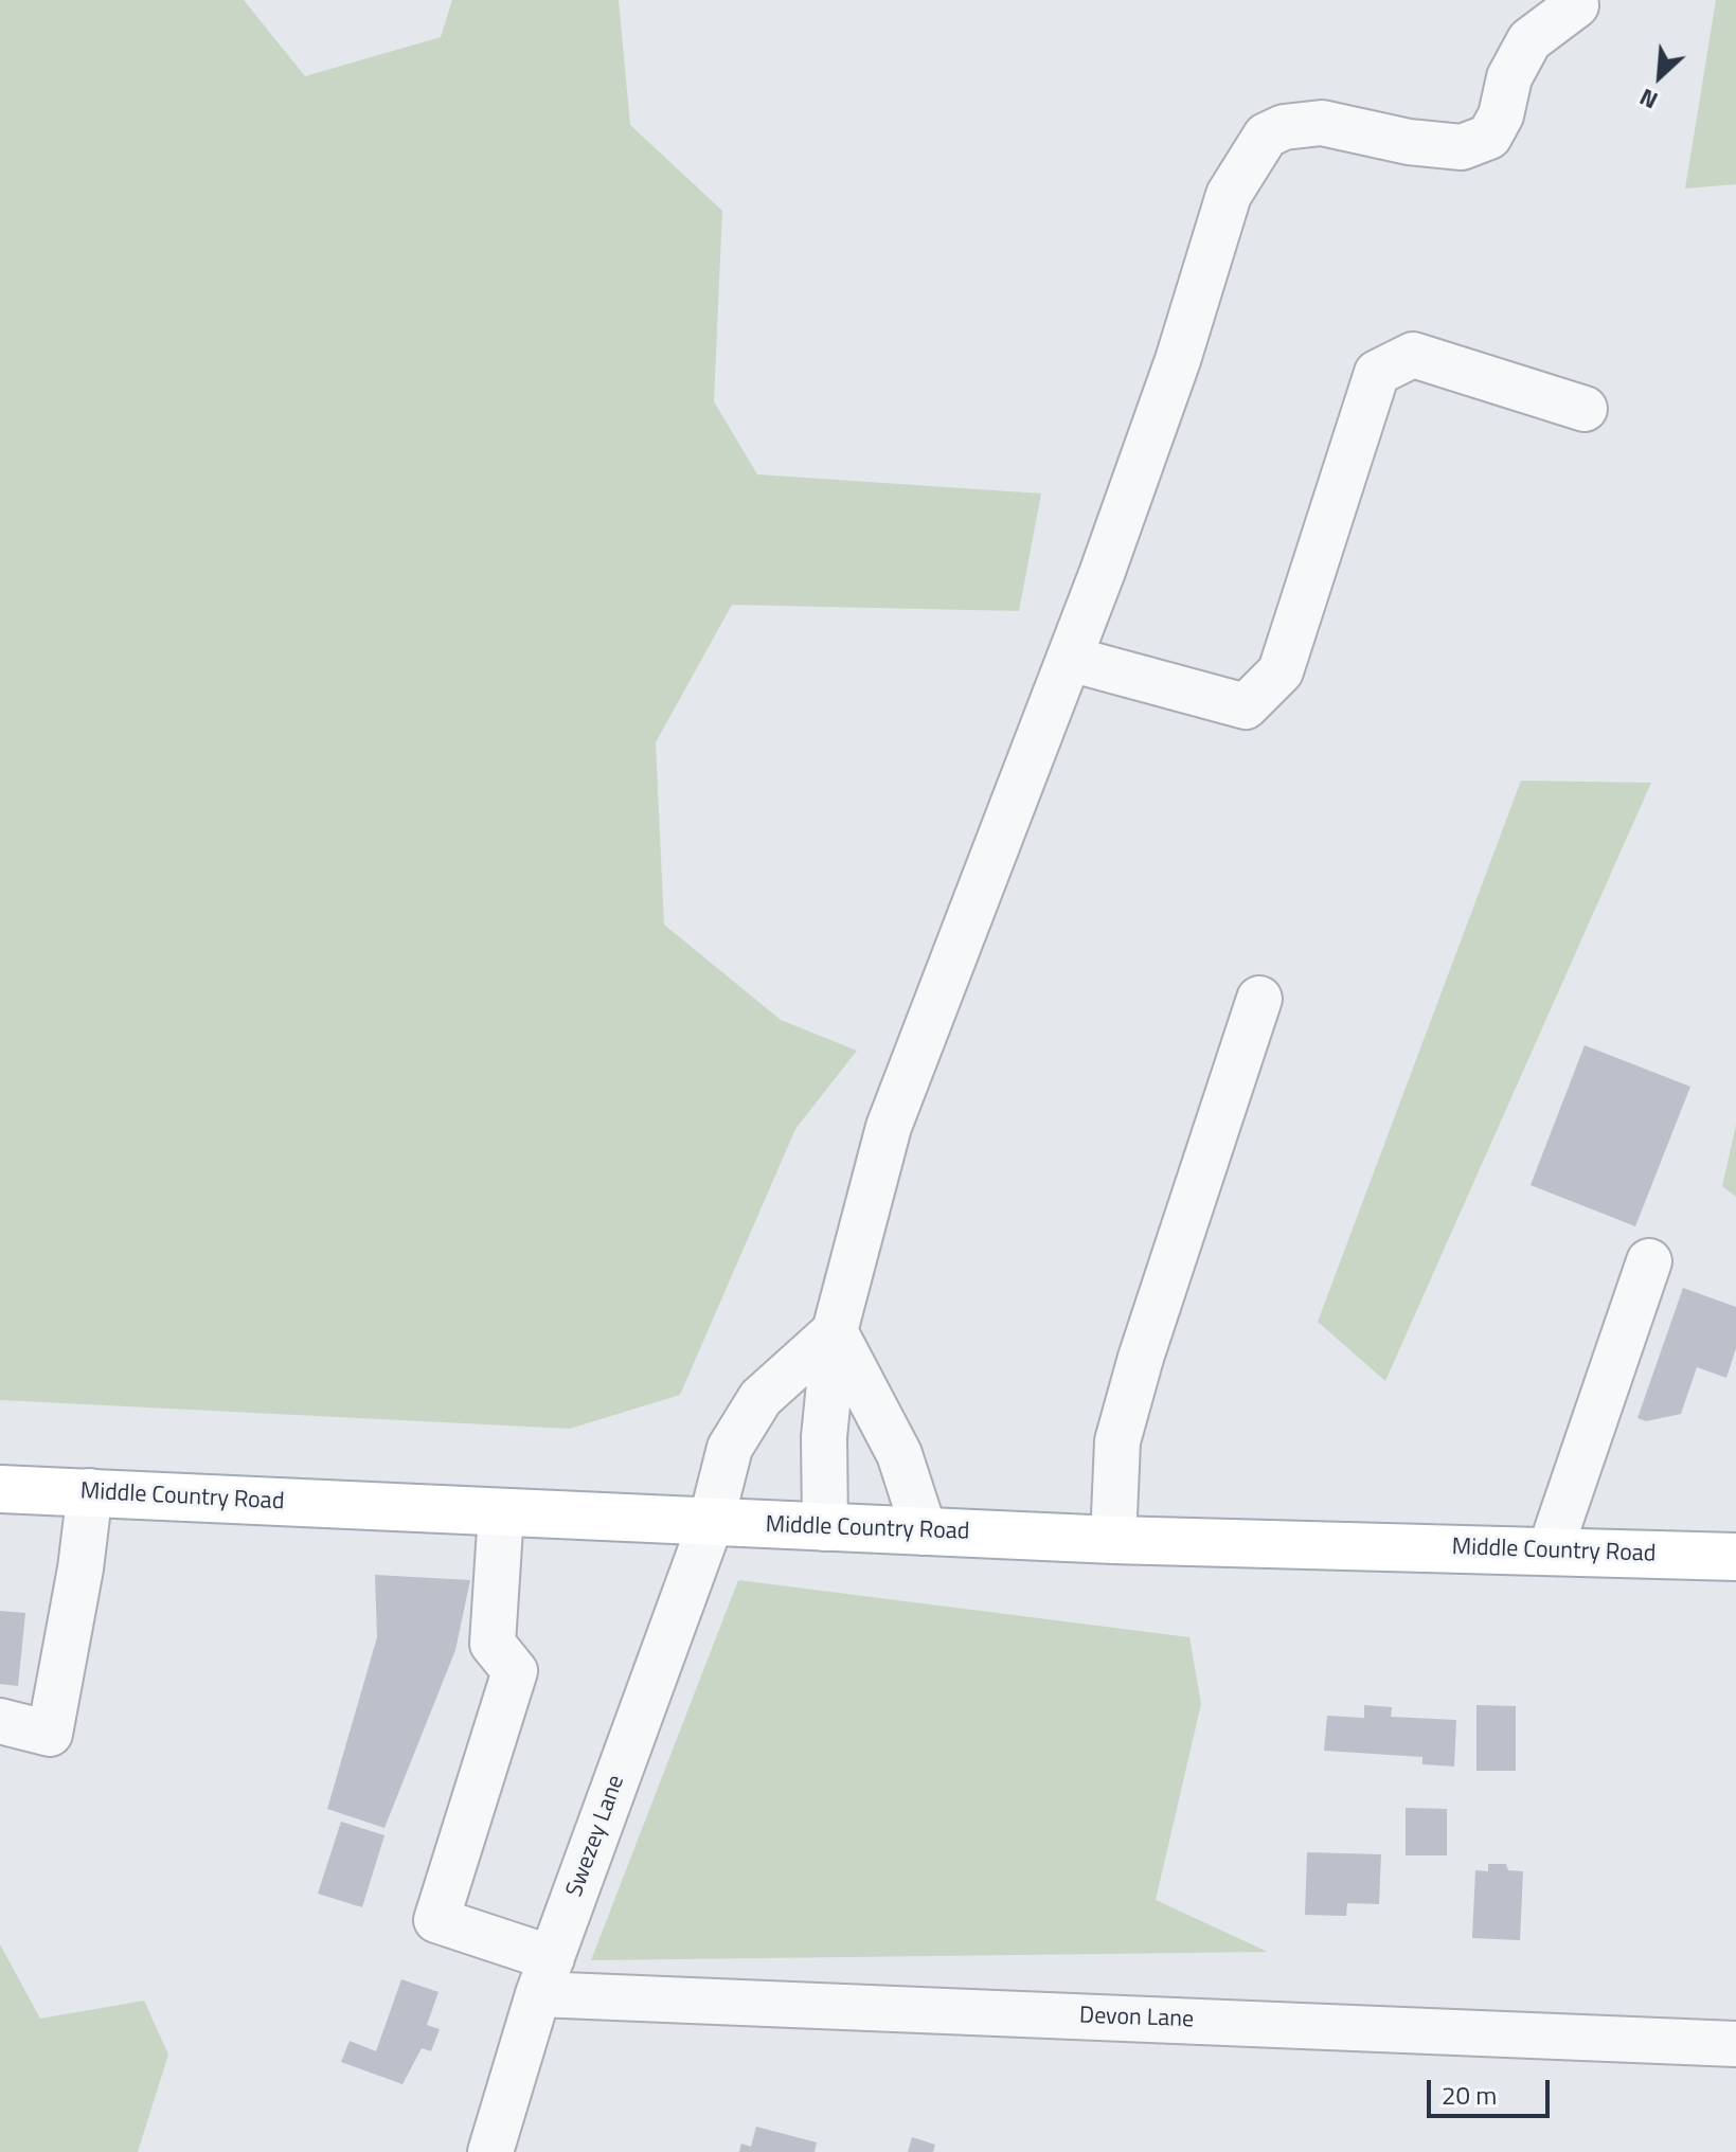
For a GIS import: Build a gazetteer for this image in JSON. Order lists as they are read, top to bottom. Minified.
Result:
{"streets":{"main road":["Middle Country Road"],"street":["Swezey Lane","Devon Lane"]},"crossings":[["Middle Country Road","Swezey Lane"],["Middle Country Road","Devon Lane"],["Swezey Lane","Devon Lane"]],"scale_bar":"20 m","north":"bottom left"}
